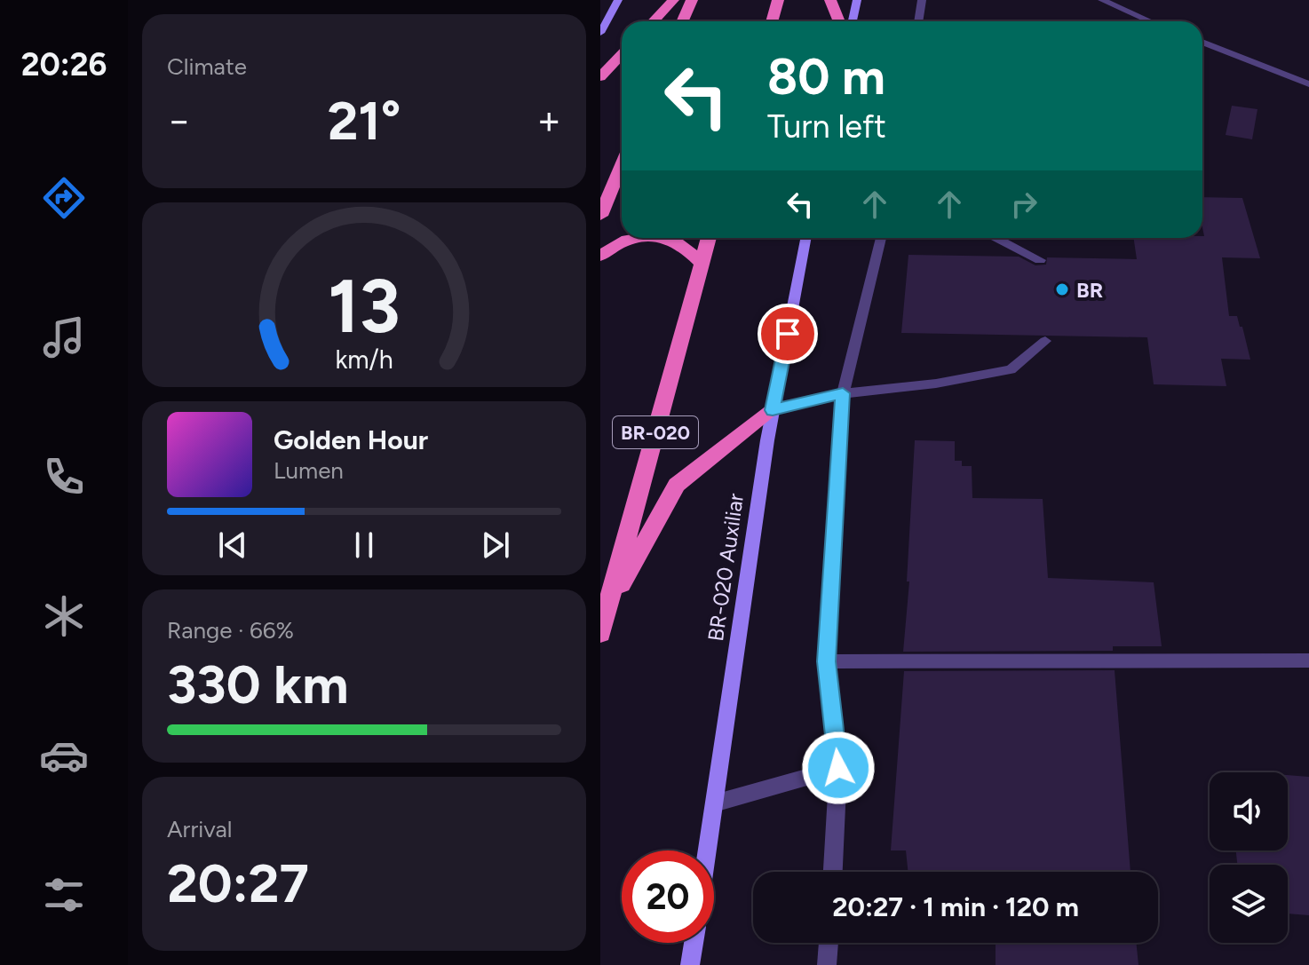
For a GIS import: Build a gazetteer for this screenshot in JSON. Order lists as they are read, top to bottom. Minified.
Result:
{"streets":{"highway":["BR-020"],"main road":["BR-020 Auxiliar"]},"places":["BR"],"page":{"tabs":"20:26","tile":["Climate",["Range · 66%","330 km"],["Arrival","20:27"]],"turn":["80 m","Turn left"],"heat":["−","21°","+"],"song":["Golden Hour","Lumen"],"limit":"20","trip":"20:27 · 1 min · 120 m","gauge":["13","km/h"]}}
